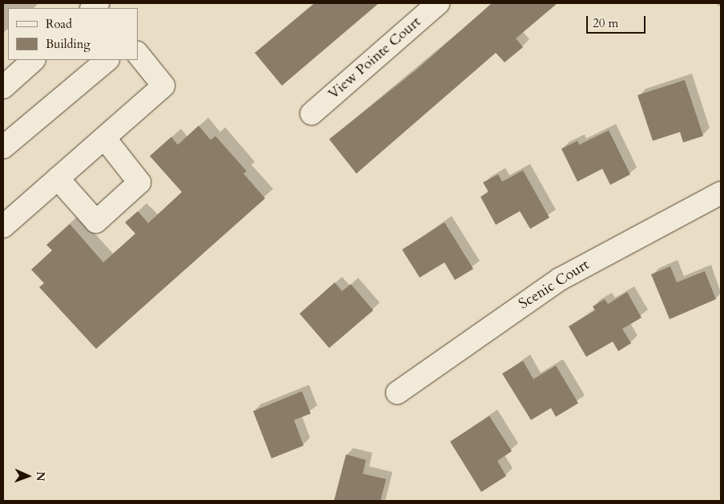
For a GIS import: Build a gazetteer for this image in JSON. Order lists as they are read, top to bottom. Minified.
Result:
{"streets":{"street":["View Pointe Court","Scenic Court"]},"legend":["Road","Building"],"scale_bar":"20 m","north":"right"}
